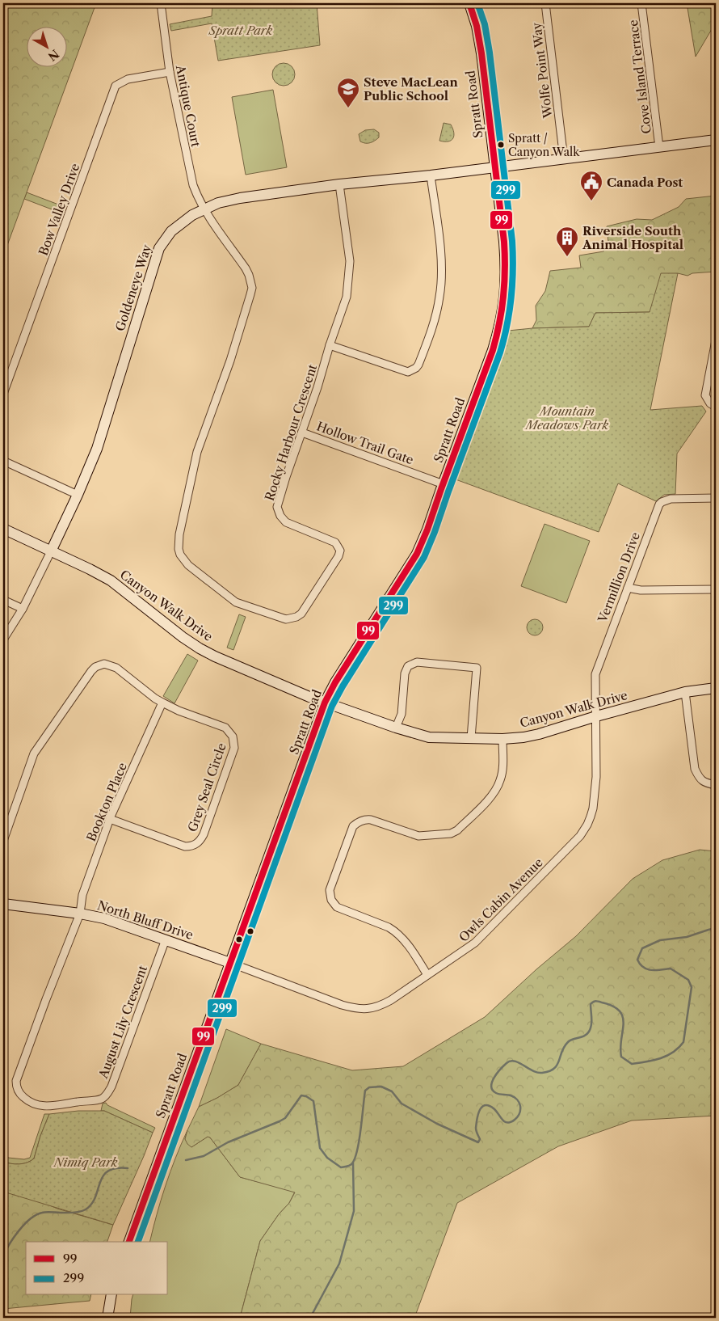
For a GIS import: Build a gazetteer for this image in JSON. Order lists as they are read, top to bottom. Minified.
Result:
{"streets":{"street":["Wolfe Point Way","Cove Island Terrace","Spratt Road","Antique Court","Bow Valley Drive","Goldeneye Way","Rocky Harbour Crescent","Hollow Trail Gate","Vermillion Drive","Canyon Walk Drive","Grey Seal Circle","Bookton Place","Owls Cabin Avenue","North Bluff Drive","August Lily Crescent"]},"crossings":[["Spratt Road","Goldeneye Way"],["Spratt Road","Hollow Trail Gate"],["Spratt Road","Canyon Walk Drive"],["Spratt Road","Owls Cabin Avenue"],["Spratt Road","North Bluff Drive"],["Antique Court","Bow Valley Drive"],["Antique Court","Goldeneye Way"],["Antique Court","Rocky Harbour Crescent"],["Goldeneye Way","Rocky Harbour Crescent"],["Goldeneye Way","Canyon Walk Drive"],["Rocky Harbour Crescent","Hollow Trail Gate"],["Vermillion Drive","Canyon Walk Drive"],["Vermillion Drive","Owls Cabin Avenue"],["Canyon Walk Drive","Owls Cabin Avenue"],["Grey Seal Circle","Bookton Place"],["Bookton Place","North Bluff Drive"],["Bookton Place","August Lily Crescent"],["Owls Cabin Avenue","North Bluff Drive"],["North Bluff Drive","August Lily Crescent"]],"parks":["Spratt Park","Mountain Meadows Park","Nimiq Park"],"places":{"school or university":["Steve MacLean Public School"],"other":["Spratt / Canyon Walk"],"public building":["Canada Post"],"building":["Riverside South Animal Hospital"]},"lines":["transit line 99","transit line 299"],"legend":["99","299"],"north":"bottom right"}
